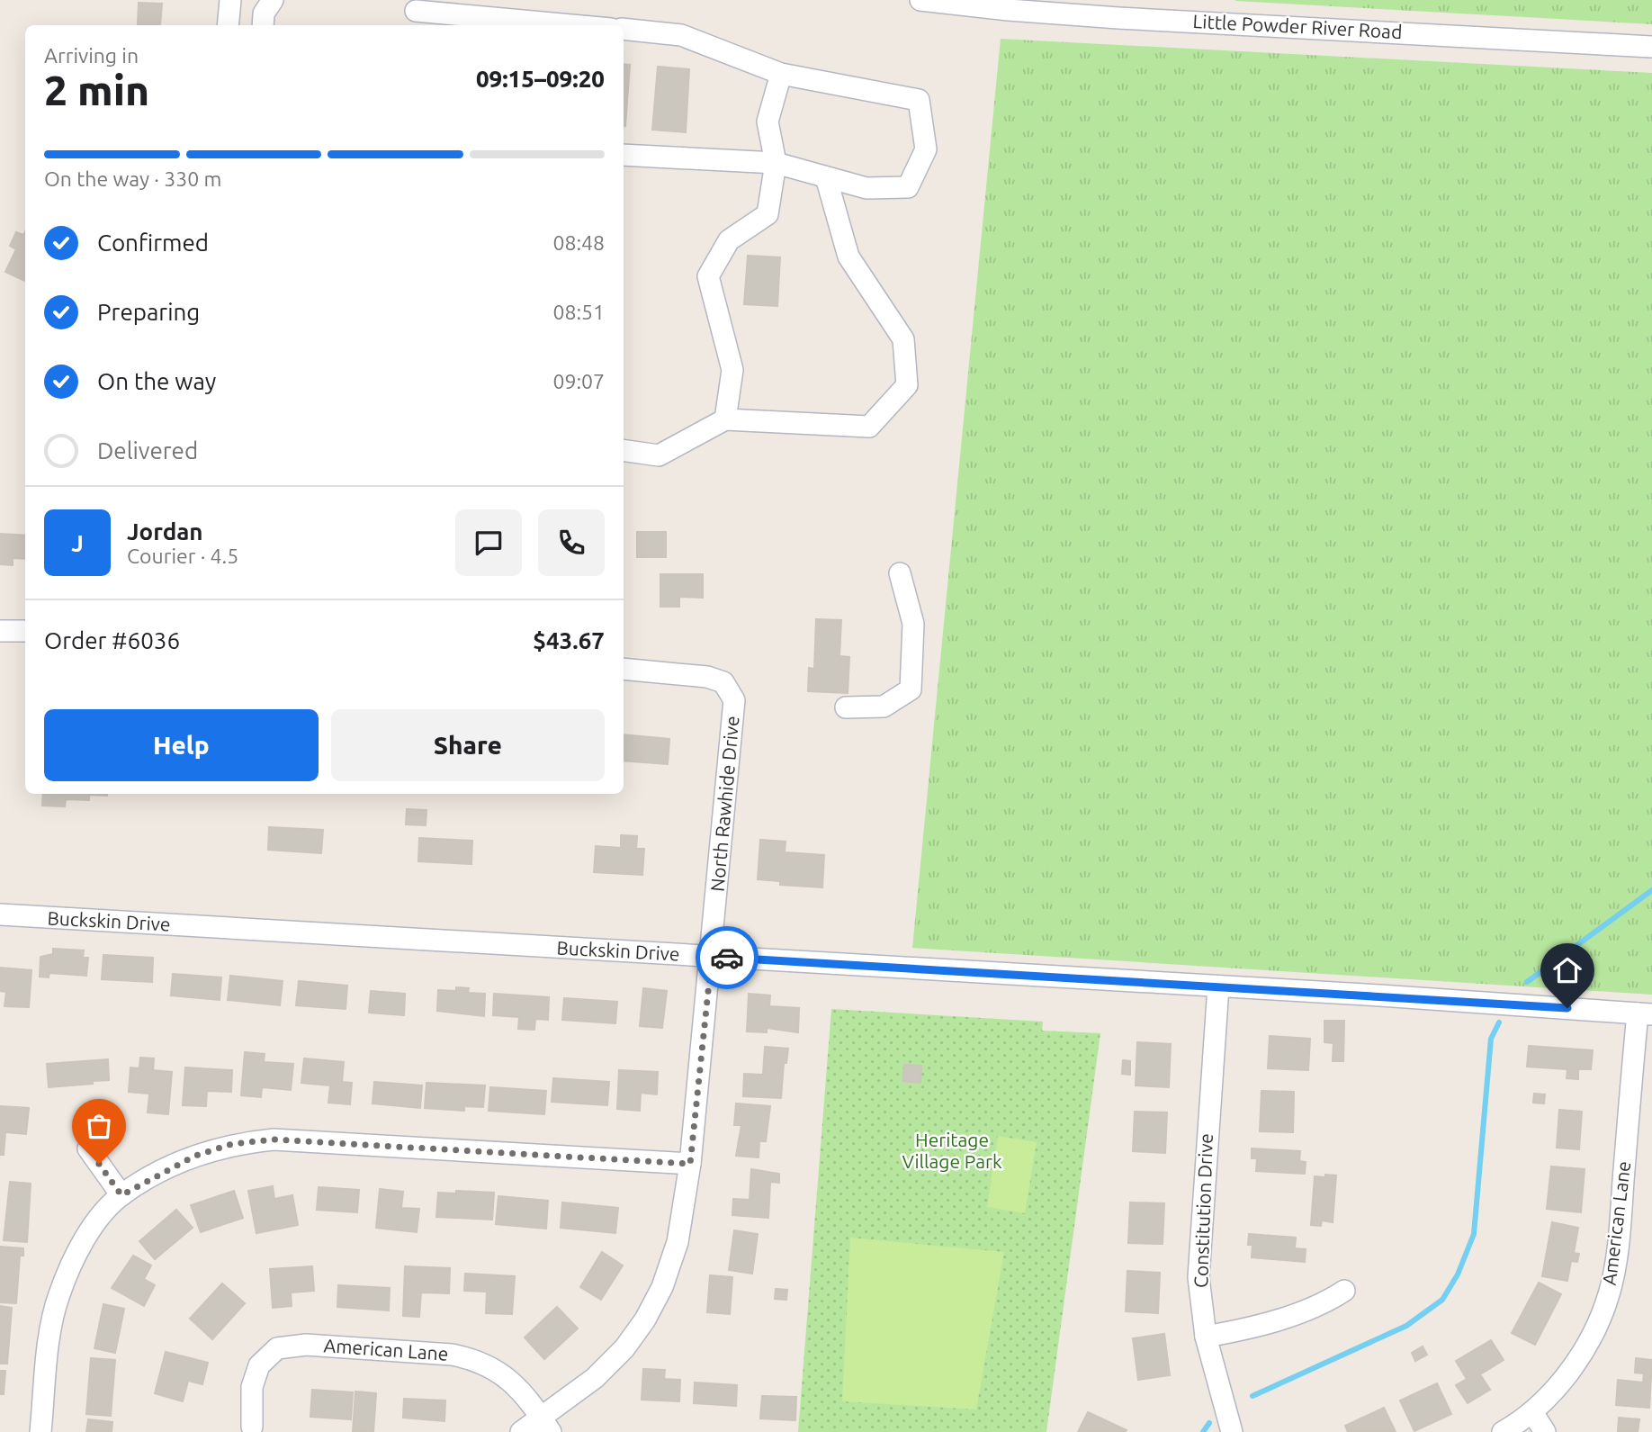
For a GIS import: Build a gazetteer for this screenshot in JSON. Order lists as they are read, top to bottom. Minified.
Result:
{"streets":{"street":["Little Powder River Road","North Rawhide Drive","Buckskin Drive","Constitution Drive","American Lane"]},"crossings":[["North Rawhide Drive","Buckskin Drive"],["North Rawhide Drive","American Lane"],["Buckskin Drive","Constitution Drive"],["Buckskin Drive","American Lane"]],"parks":["Heritage Village Park"],"page":{"heading":["2 min","Arriving in","09:15–09:20"],"panel":["Jordan","Courier · 4.5","Order #6036","$43.67"],"bar":"On the way · 330 m","list":[["Confirmed","08:48"],["Preparing","08:51"],["On the way","09:07"],"Delivered"],"round":"J","buttons":["Help","Share"]}}
